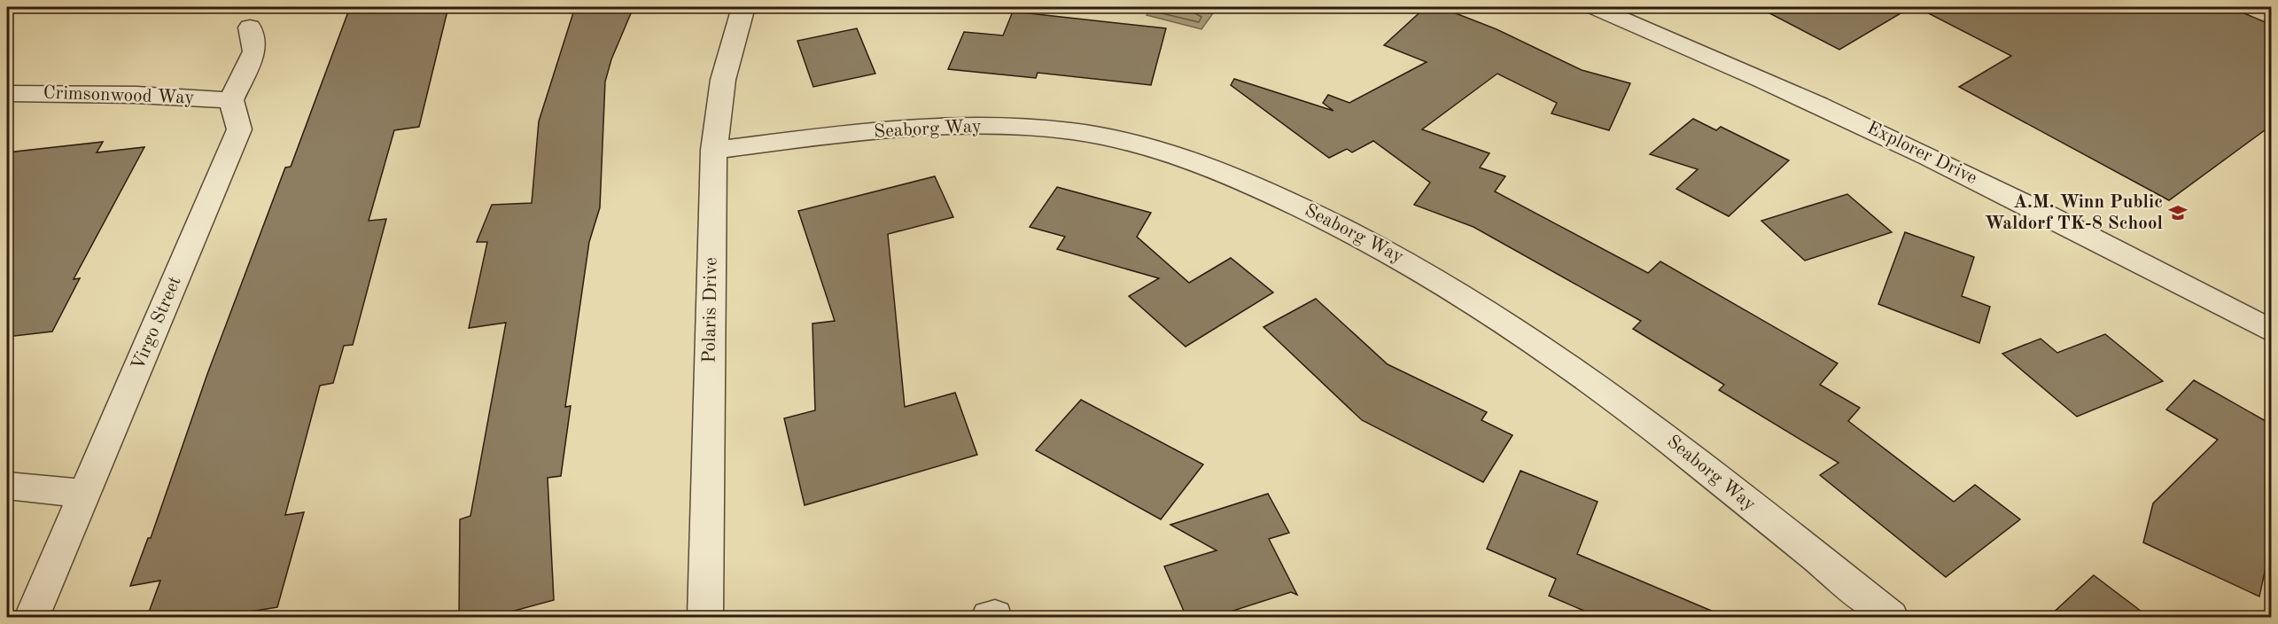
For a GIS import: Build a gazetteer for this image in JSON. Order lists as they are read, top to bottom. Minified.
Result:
{"streets":{"street":["Crimsonwood Way","Seaborg Way","Explorer Drive","Polaris Drive","Virgo Street"]},"crossings":[["Crimsonwood Way","Virgo Street"],["Seaborg Way","Polaris Drive"]],"places":{"school or university":["A.M. Winn Public Waldorf TK-8 School"]}}
